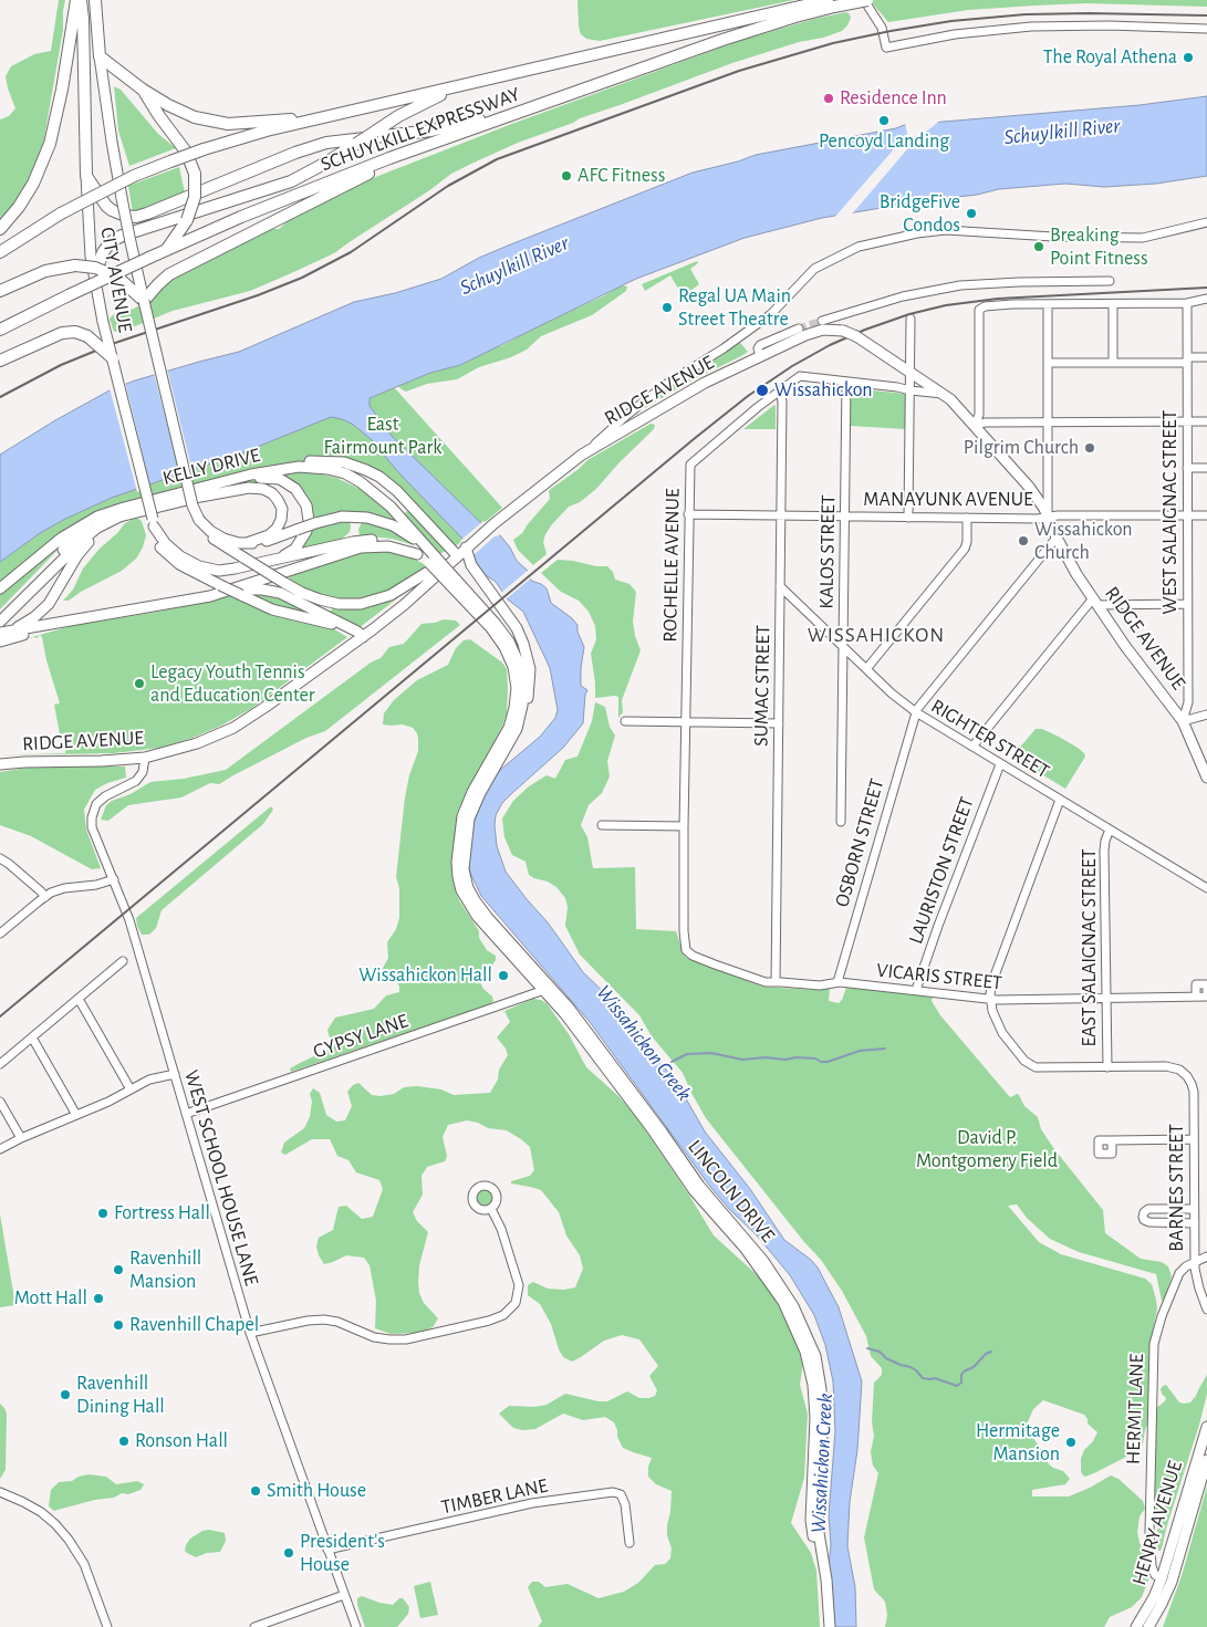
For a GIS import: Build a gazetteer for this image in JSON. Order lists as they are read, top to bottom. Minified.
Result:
{"streets":{"highway":["SCHUYLKILL EXPRESSWAY","CITY AVENUE"],"main road":["RIDGE AVENUE","KELLY DRIVE","LINCOLN DRIVE","HENRY AVENUE"],"street":["MANAYUNK AVENUE","WEST SALAIGNAC STREET","KALOS STREET","ROCHELLE AVENUE","SUMAC STREET","RIGHTER STREET","OSBORN STREET","LAURISTON STREET","EAST SALAIGNAC STREET","VICARIS STREET","GYPSY LANE","WEST SCHOOL HOUSE LANE","BARNES STREET","HERMIT LANE","TIMBER LANE"]},"crossings":[["RIDGE AVENUE","MANAYUNK AVENUE"],["RIDGE AVENUE","WEST SALAIGNAC STREET"],["RIDGE AVENUE","ROCHELLE AVENUE"],["RIDGE AVENUE","OSBORN STREET"],["RIDGE AVENUE","WEST SCHOOL HOUSE LANE"],["KELLY DRIVE","LINCOLN DRIVE"],["MANAYUNK AVENUE","WEST SALAIGNAC STREET"],["MANAYUNK AVENUE","KALOS STREET"],["MANAYUNK AVENUE","ROCHELLE AVENUE"],["MANAYUNK AVENUE","SUMAC STREET"],["KALOS STREET","ROCHELLE AVENUE"],["KALOS STREET","RIGHTER STREET"],["ROCHELLE AVENUE","SUMAC STREET"],["ROCHELLE AVENUE","VICARIS STREET"],["SUMAC STREET","RIGHTER STREET"],["SUMAC STREET","VICARIS STREET"],["RIGHTER STREET","OSBORN STREET"],["RIGHTER STREET","LAURISTON STREET"],["RIGHTER STREET","EAST SALAIGNAC STREET"],["OSBORN STREET","VICARIS STREET"],["LAURISTON STREET","VICARIS STREET"],["EAST SALAIGNAC STREET","VICARIS STREET"],["EAST SALAIGNAC STREET","BARNES STREET"],["GYPSY LANE","WEST SCHOOL HOUSE LANE"],["GYPSY LANE","LINCOLN DRIVE"],["WEST SCHOOL HOUSE LANE","TIMBER LANE"],["BARNES STREET","HERMIT LANE"],["HERMIT LANE","HENRY AVENUE"]],"districts":["WISSAHICKON"],"water":["Schuylkill River","Wissahickon Creek"],"parks":["East Fairmount Park","David P. Montgomery Field"],"places":["The Royal Athena","Residence Inn","Pencoyd Landing","AFC Fitness","BridgeFive Condos","Breaking Point Fitness","Regal UA Main Street Theatre","Wissahickon","Pilgrim Church","Wissahickon Church","Legacy Youth Tennis and Education Center","Wissahickon Hall","Fortress Hall","Ravenhill Mansion","Mott Hall","Ravenhill Chapel","Ravenhill Dining Hall","Ronson Hall","Hermitage Mansion","Smith House","President's House"]}
